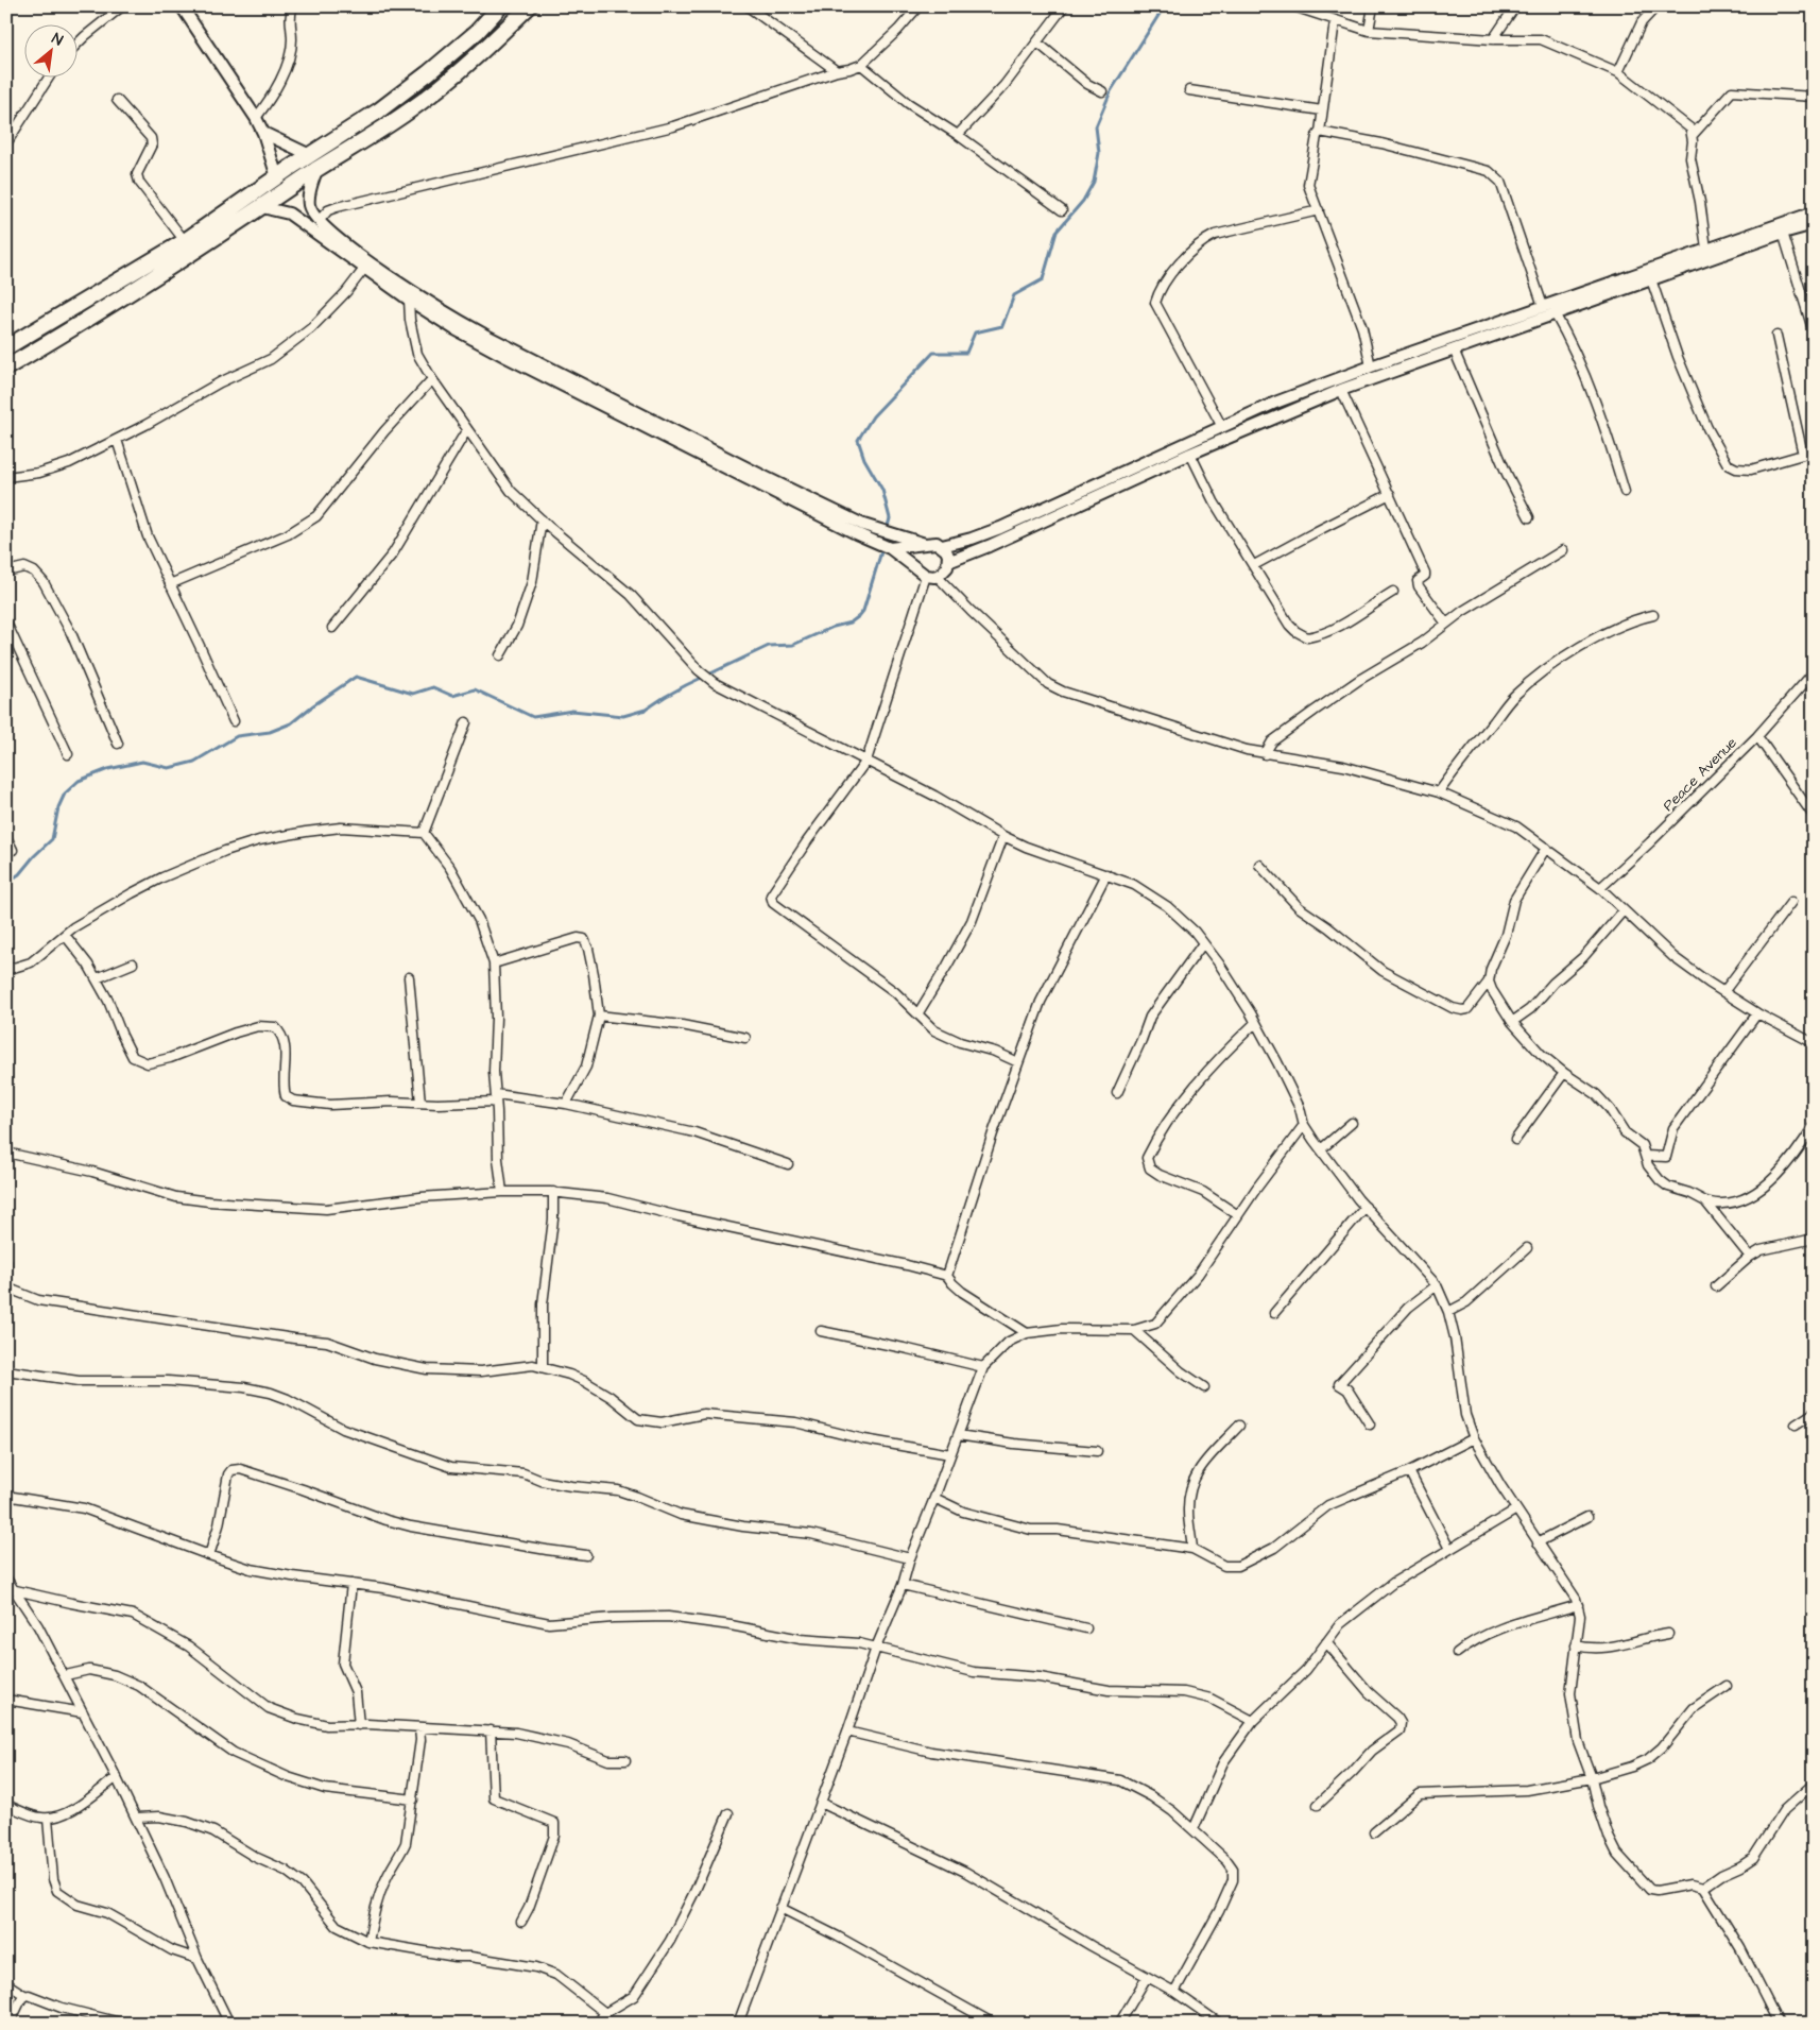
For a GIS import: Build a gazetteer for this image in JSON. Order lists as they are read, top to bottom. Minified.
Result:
{"streets":{"street":["Peace Avenue"]},"north":"top right"}
